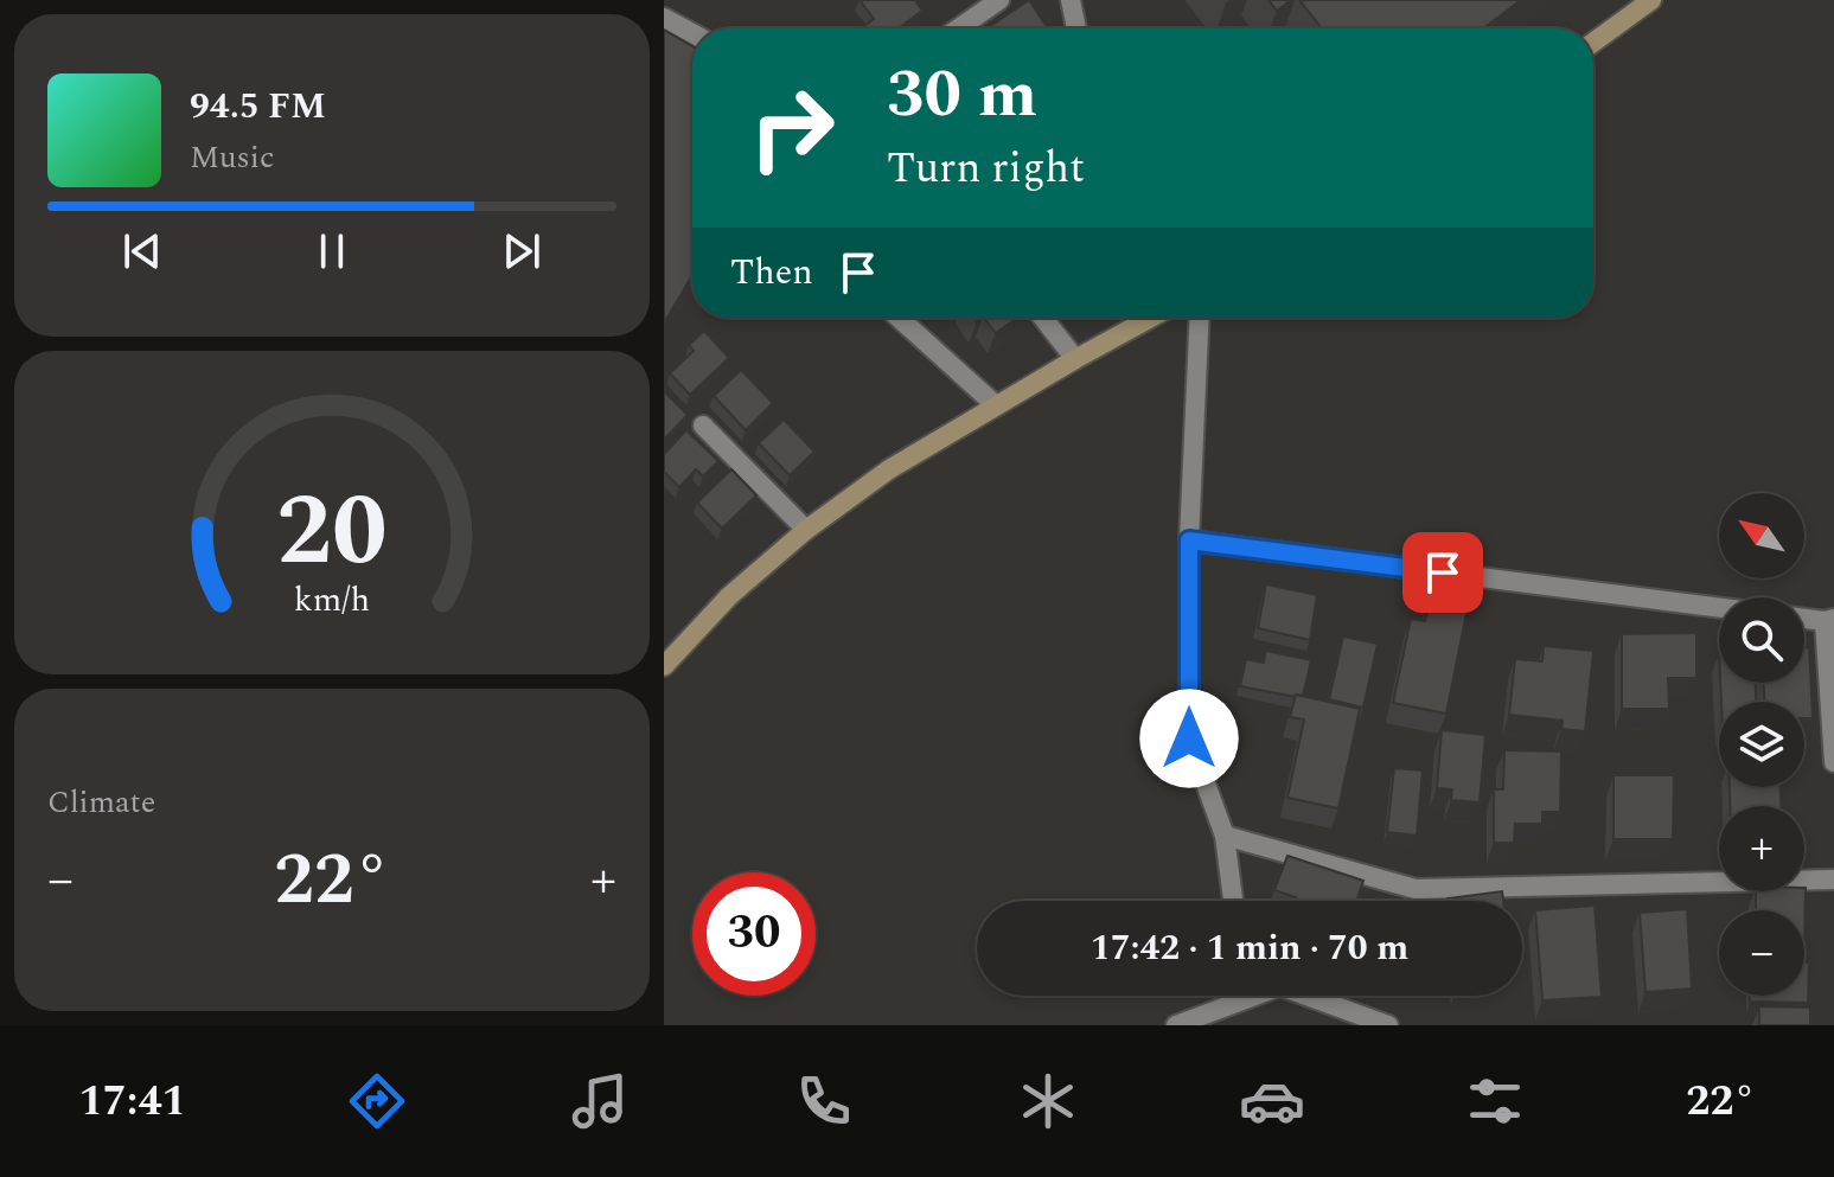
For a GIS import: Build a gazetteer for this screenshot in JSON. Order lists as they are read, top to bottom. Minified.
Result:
{"north":"top left","page":{"turn":["30 m","Turn right"],"song":["94.5 FM","Music"],"then":"Then","map_buttons":["+","−"],"tile":"Climate","heat":["−","22°","+"],"limit":"30","trip":"17:42 · 1 min · 70 m","tabs":["17:41","22°"],"gauge":["20","km/h"]}}
